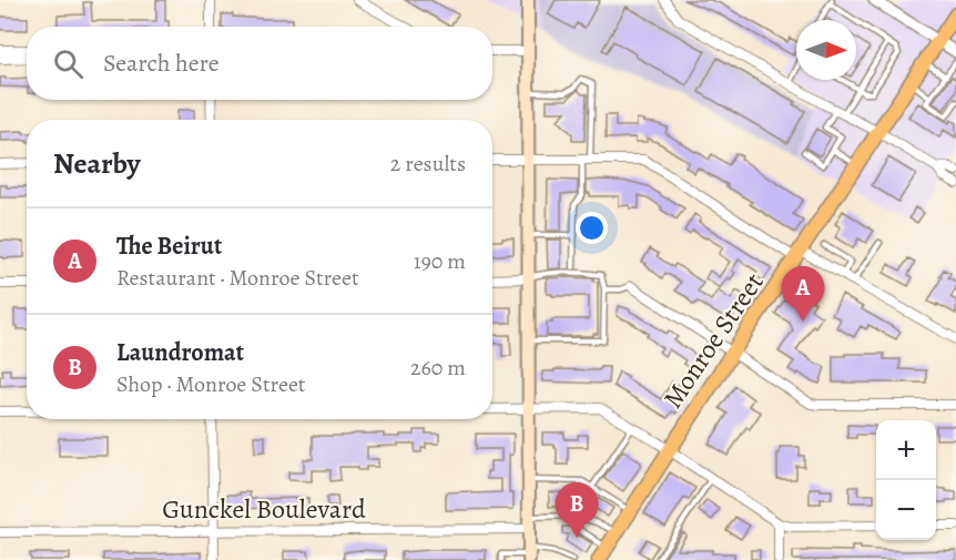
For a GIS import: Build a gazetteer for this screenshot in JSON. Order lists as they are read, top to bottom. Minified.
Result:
{"streets":{"main road":["Monroe Street"],"street":["Gunckel Boulevard"]},"north":"right","page":{"search":"Search here","heading":["Nearby","2 results"],"list":[{"mark":"A","name":"The Beirut","note":"Restaurant · Monroe Street","value":"190 m"},{"mark":"B","name":"Laundromat","note":"Shop · Monroe Street","value":"260 m"}],"pins":["A","B"],"map_buttons":["+","−"]}}
